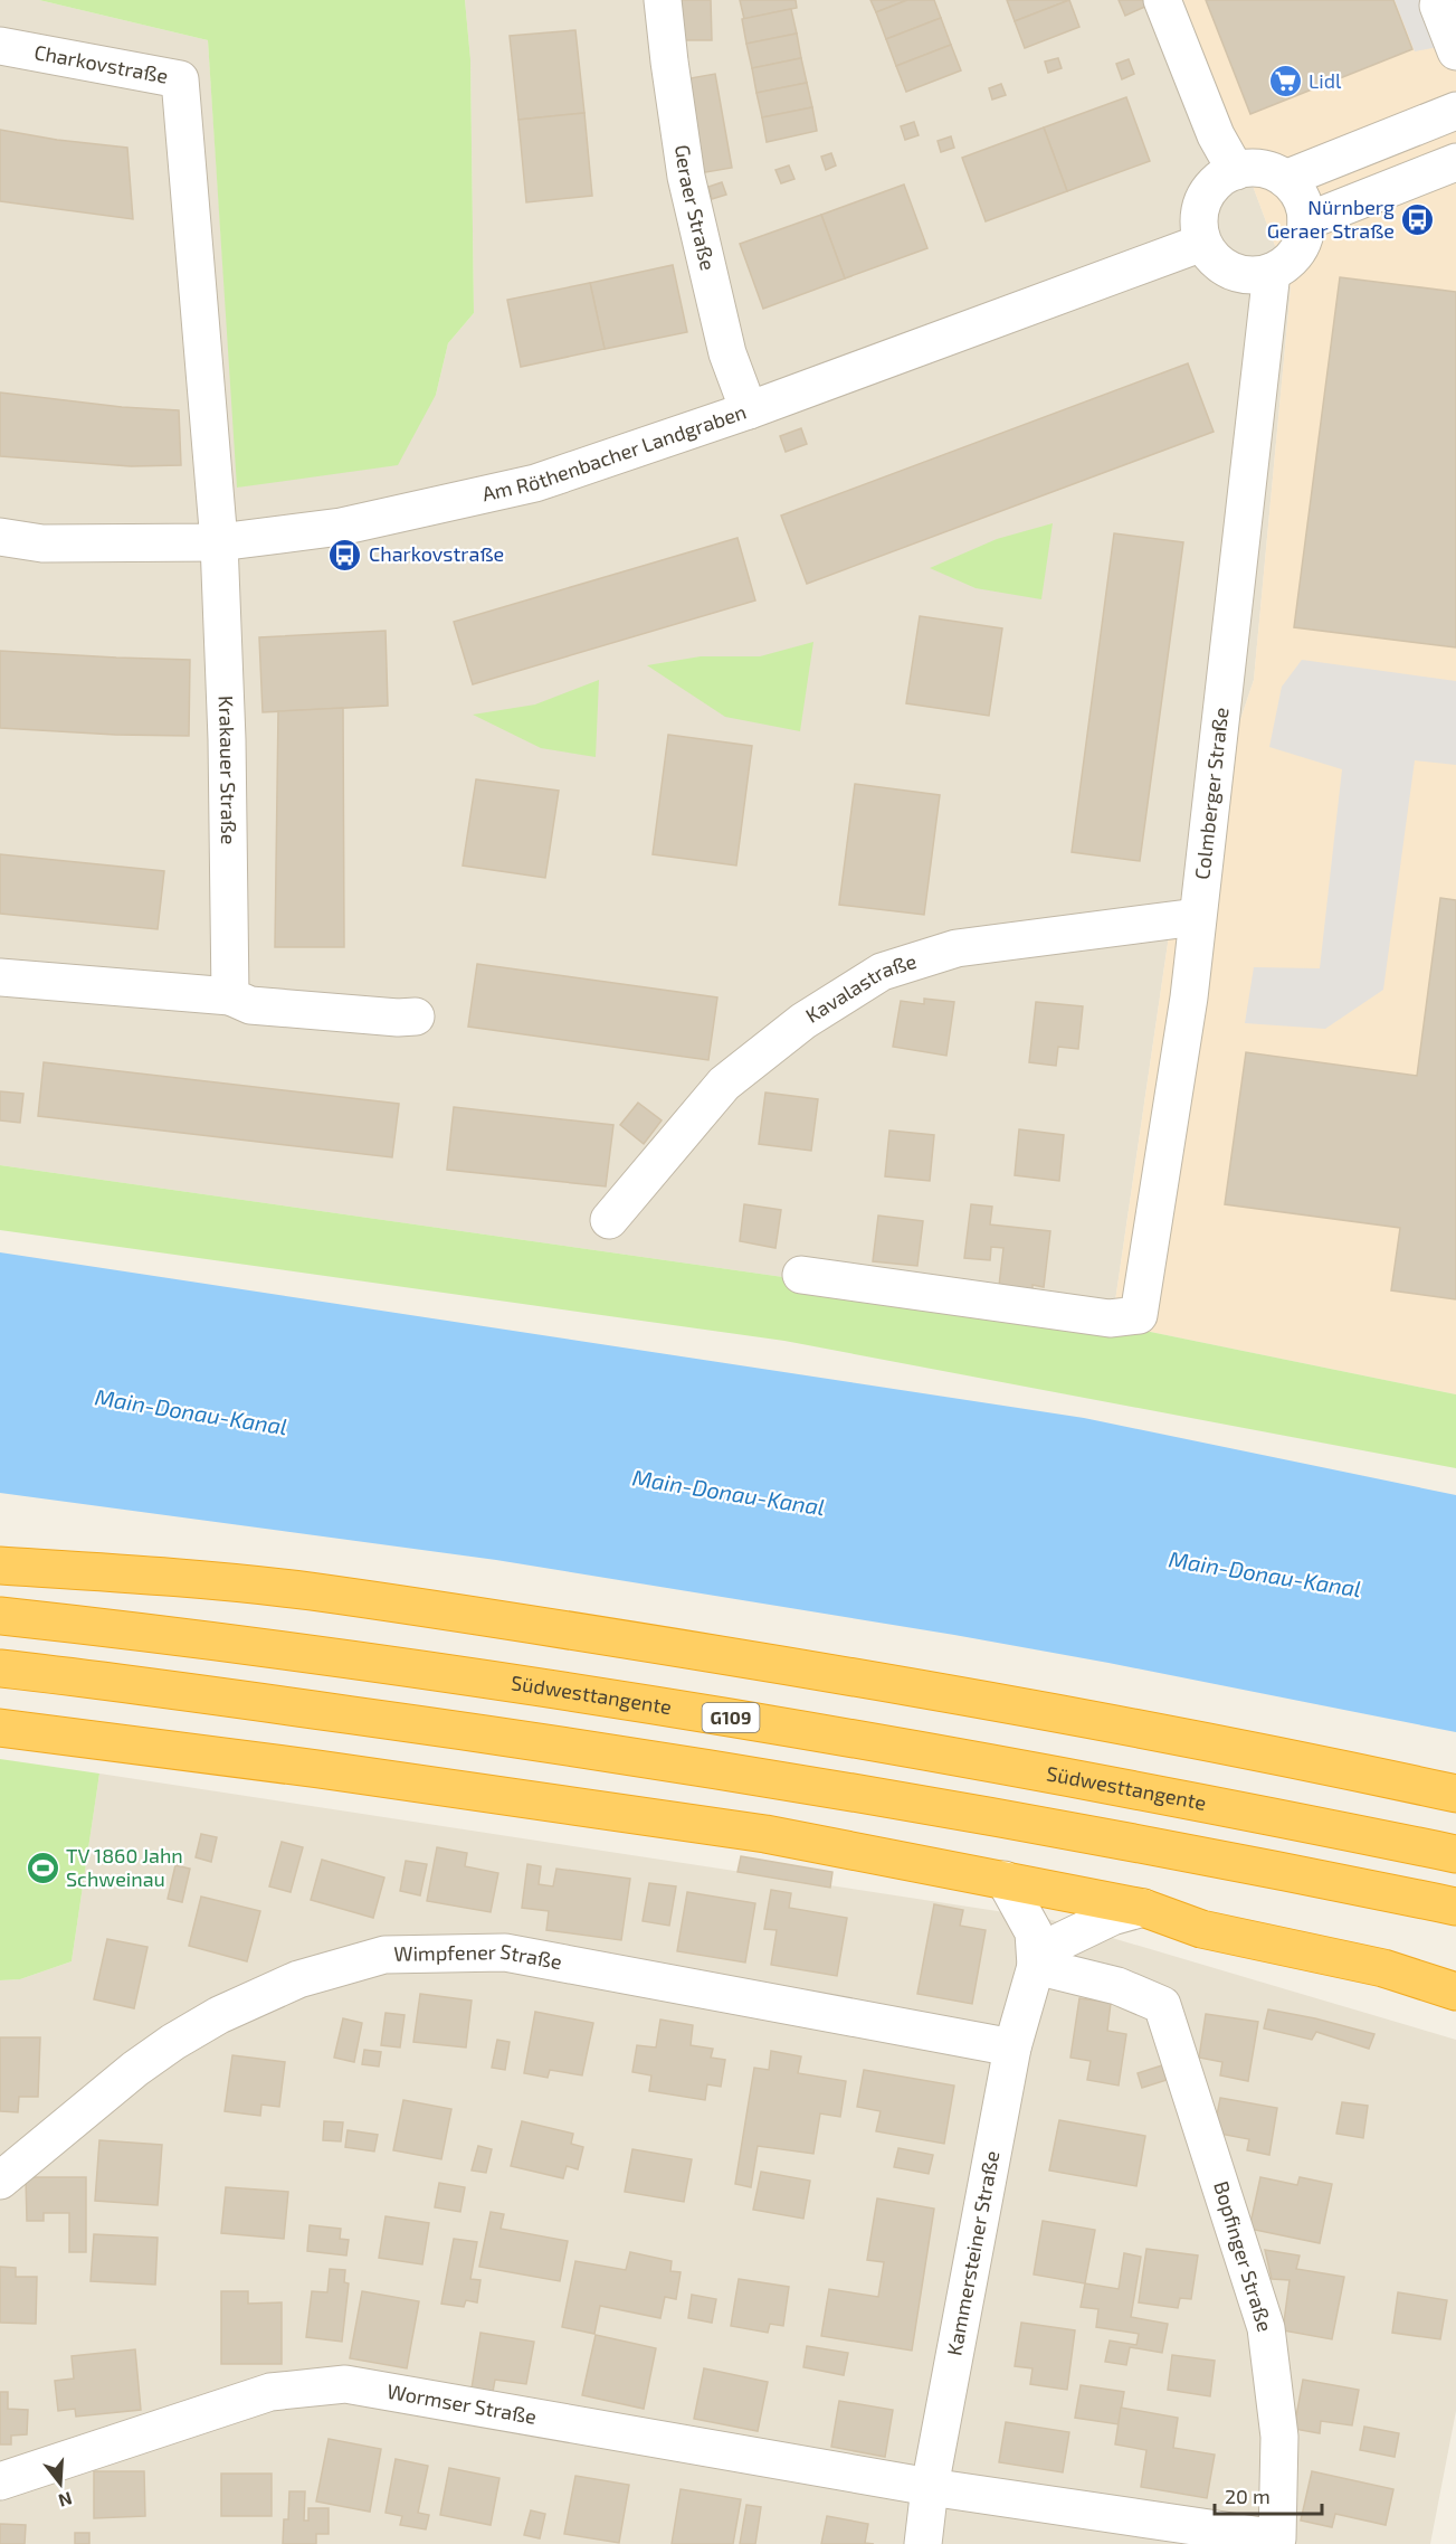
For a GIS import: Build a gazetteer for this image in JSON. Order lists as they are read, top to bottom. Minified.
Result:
{"streets":{"highway":["Südwesttangente","G109"],"street":["Charkovstraße","Geraer Straße","Am Röthenbacher Landgraben","Krakauer Straße","Colmberger Straße","Kavalastraße","Wimpfener Straße","Kammersteiner Straße","Bopfinger Straße","Wormser Straße"]},"crossings":[["Charkovstraße","Am Röthenbacher Landgraben"],["Charkovstraße","Krakauer Straße"],["Geraer Straße","Am Röthenbacher Landgraben"],["Am Röthenbacher Landgraben","Krakauer Straße"],["Am Röthenbacher Landgraben","Colmberger Straße"],["Colmberger Straße","Kavalastraße"],["Wimpfener Straße","Kammersteiner Straße"],["Kammersteiner Straße","Bopfinger Straße"],["Kammersteiner Straße","Wormser Straße"],["Bopfinger Straße","Wormser Straße"]],"water":["Main-Donau-Kanal"],"places":{"supermarket":["Lidl"],"bus stop":["Nürnberg Geraer Straße","Charkovstraße"],"sports":["TV 1860 Jahn Schweinau"]},"scale_bar":"20 m","north":"bottom"}
